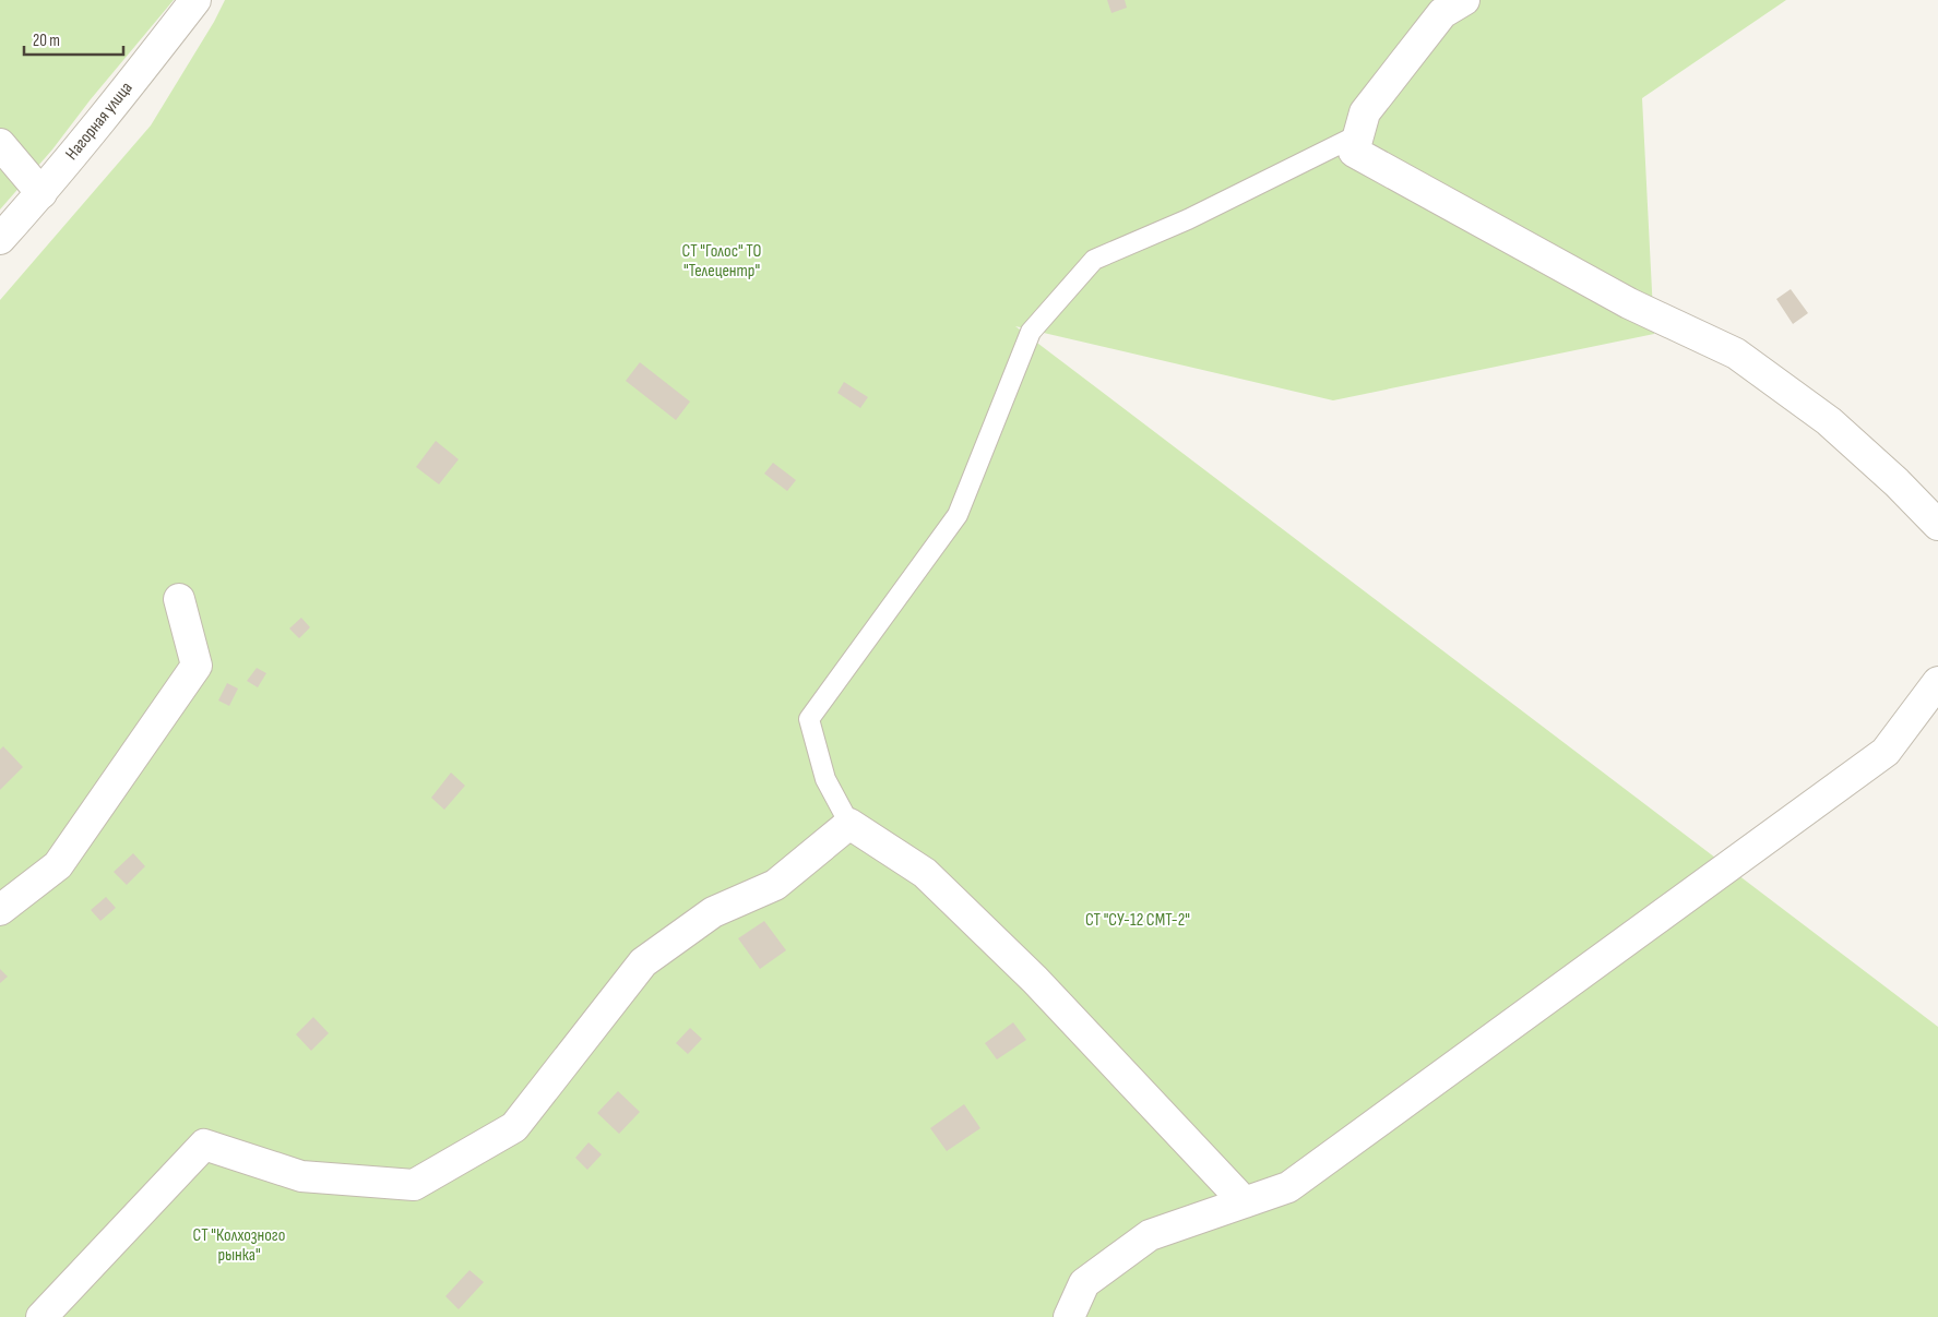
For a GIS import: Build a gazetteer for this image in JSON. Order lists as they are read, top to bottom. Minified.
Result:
{"streets":{"street":["Нагорная улица"]},"parks":["СТ \"Голос\" ТО \"Телецентр\"","СТ \"СУ-12 СМТ-2\"","СТ \"Колхозного рынка\""],"scale_bar":"20 m"}
